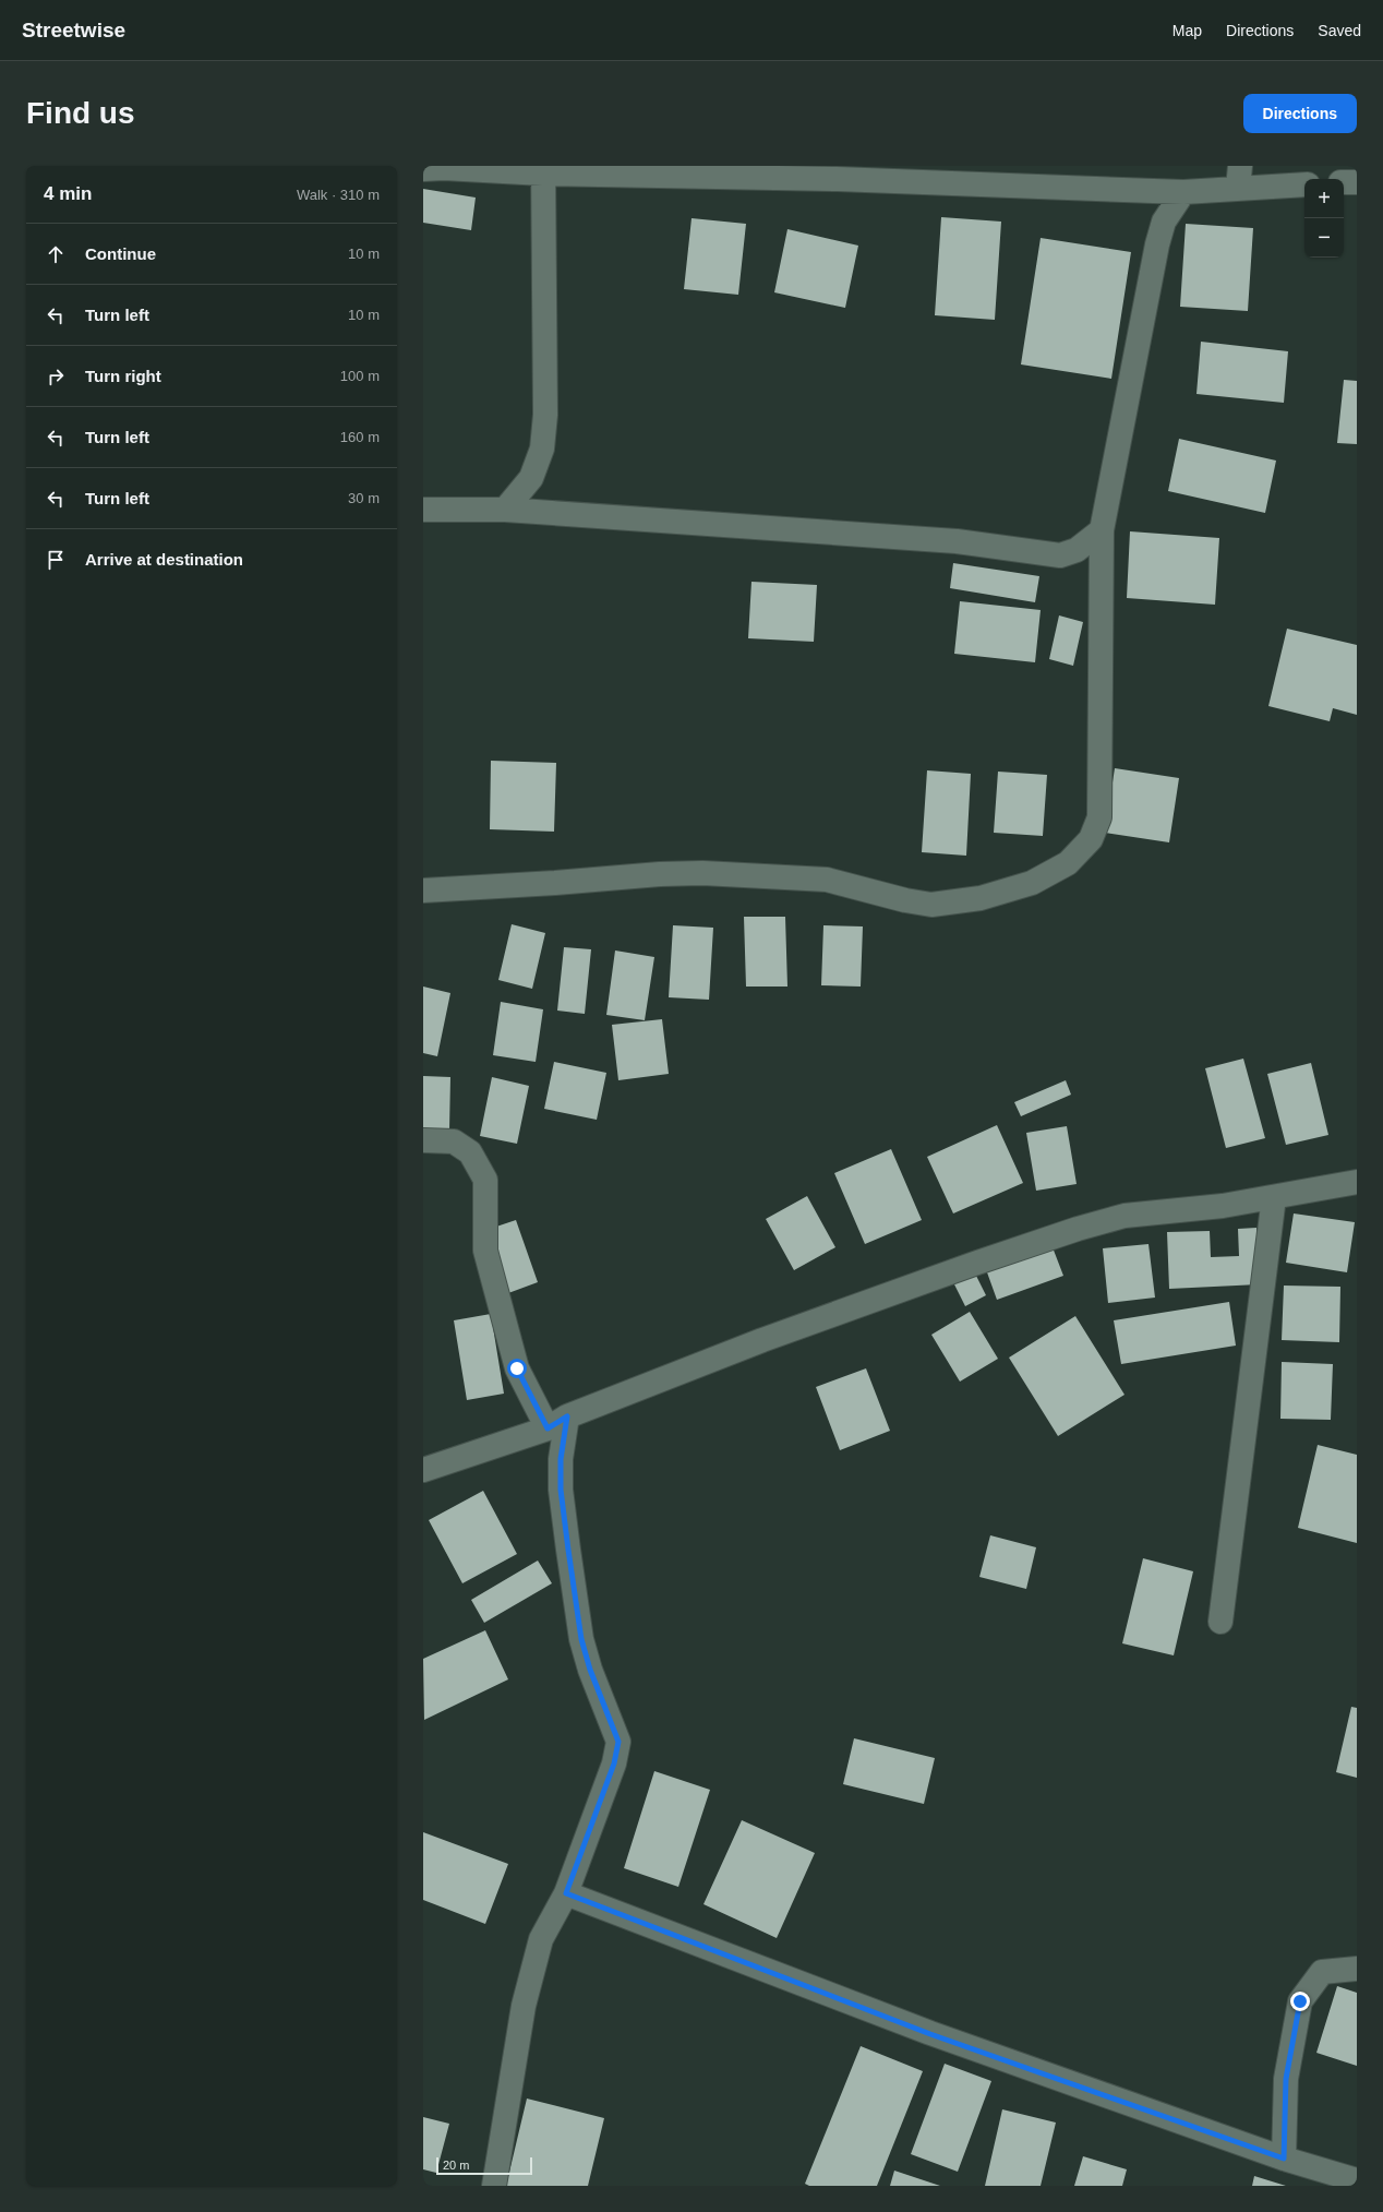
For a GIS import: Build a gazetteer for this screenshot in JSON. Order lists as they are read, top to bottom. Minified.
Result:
{"scale_bar":"20 m","page":{"header":"Streetwise","nav":["Map","Directions","Saved"],"buttons":"Directions","title":"Find us","heading":["4 min","Walk · 310 m"],"map_buttons":["+","−"],"list":[["Continue","10 m"],["Turn left","10 m"],["Turn right","100 m"],["Turn left","160 m"],["Turn left","30 m"],"Arrive at destination"],"scale":"20 m"}}
